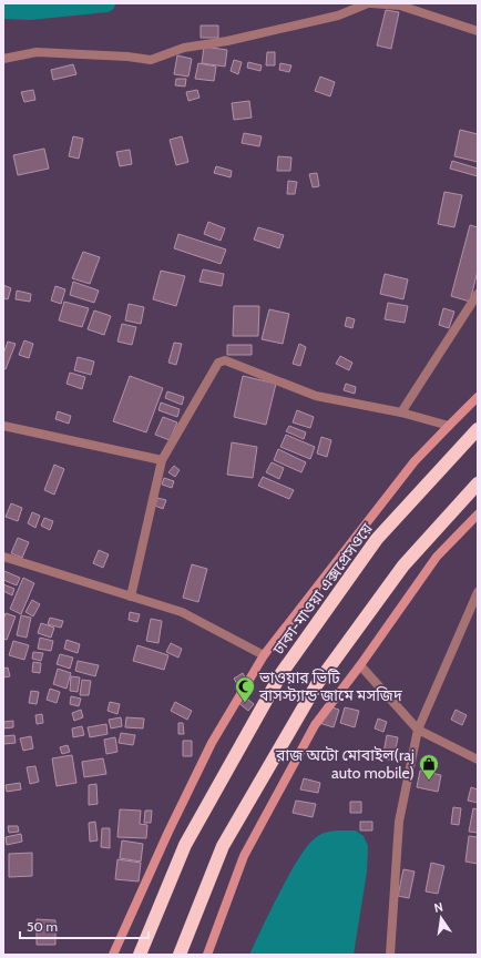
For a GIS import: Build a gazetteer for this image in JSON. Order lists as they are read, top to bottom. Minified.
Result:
{"streets":{"highway":["ঢাকা-মাওয়া এক্সপ্রেসওয়ে"]},"places":{"mosque":["ভাওয়ার ভিটি বাসস্ট্যান্ড জামে মসজিদ"],"shop":["রাজ অটো মোবাইল(raj auto mobile)"]},"scale_bar":"50 m","north":"top"}
